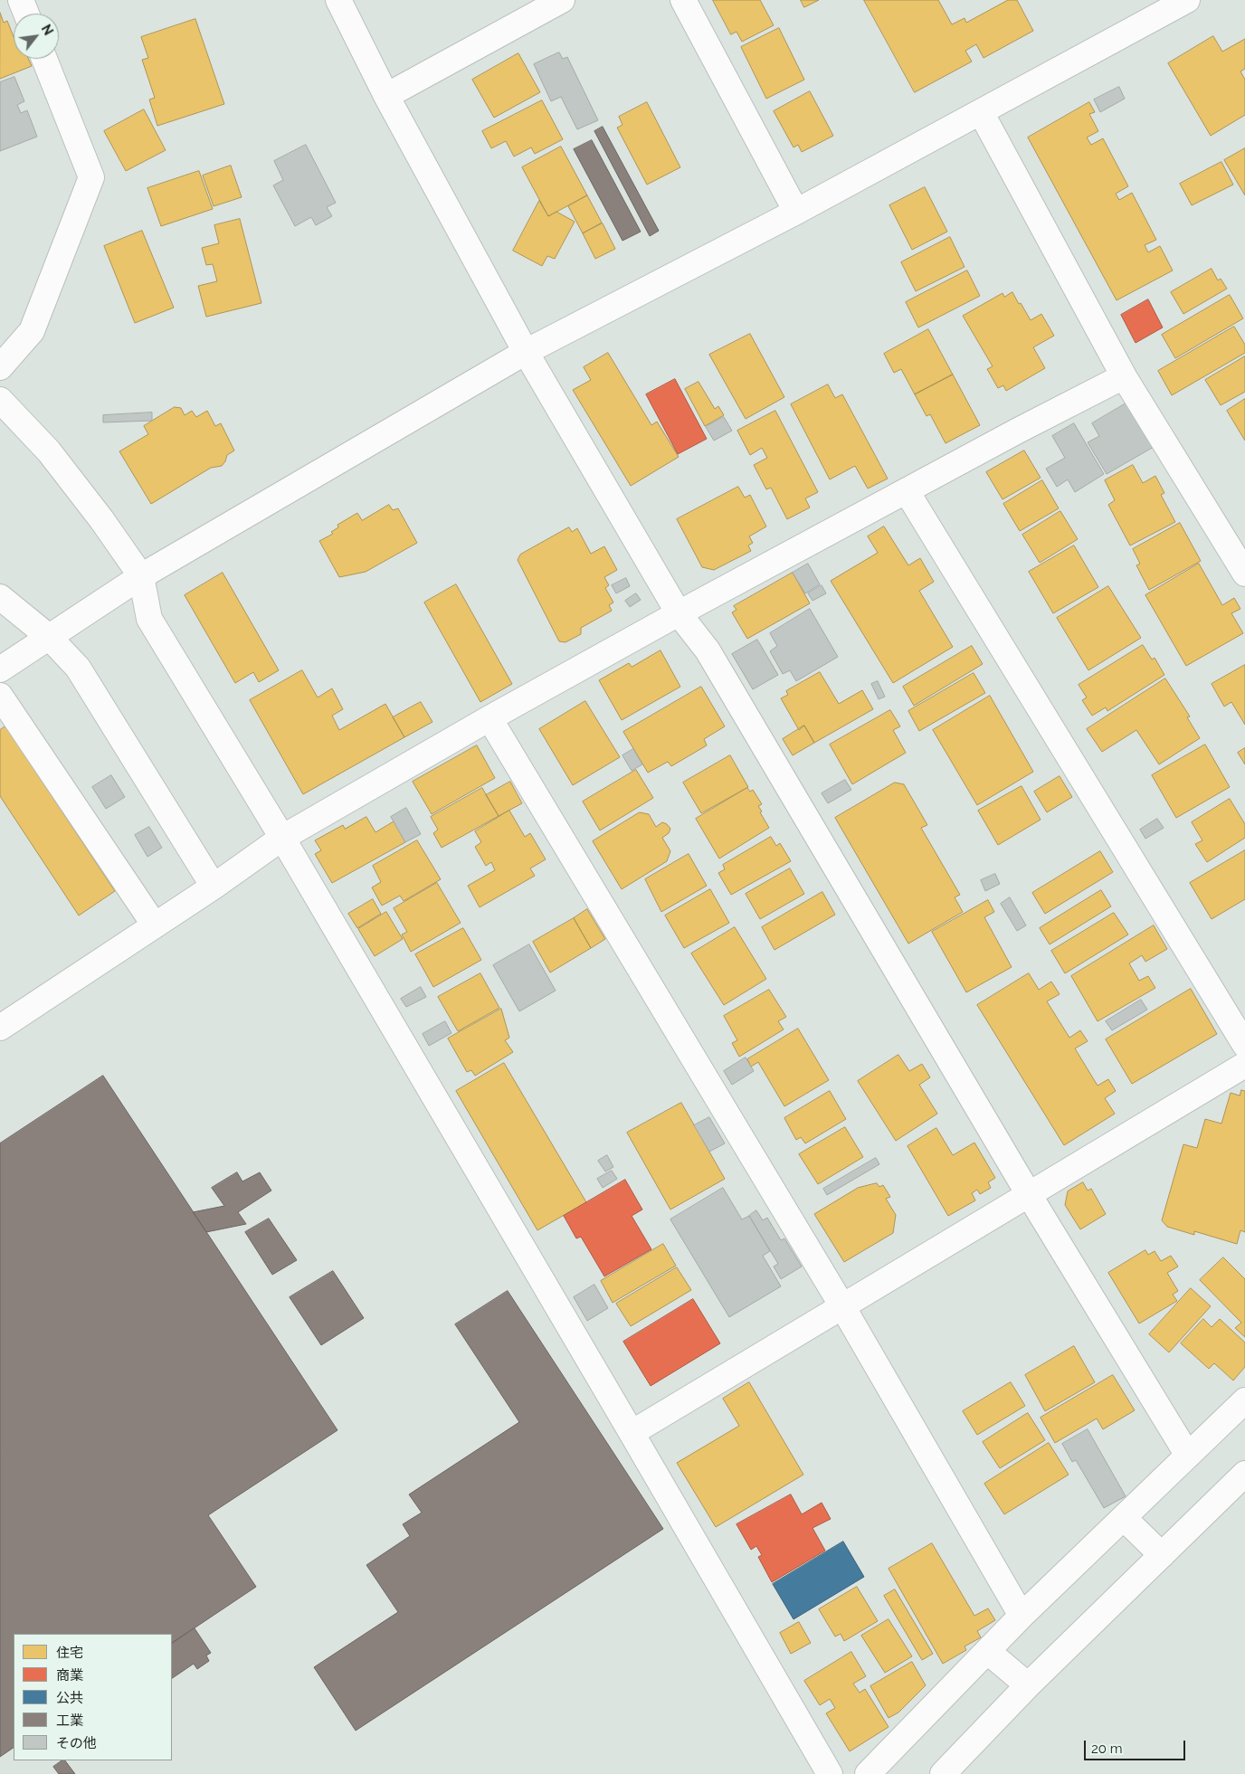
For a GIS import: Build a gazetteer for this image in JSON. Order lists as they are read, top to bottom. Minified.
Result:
{"legend":["住宅","商業","公共","工業","その他"],"scale_bar":"20 m","north":"top right"}
